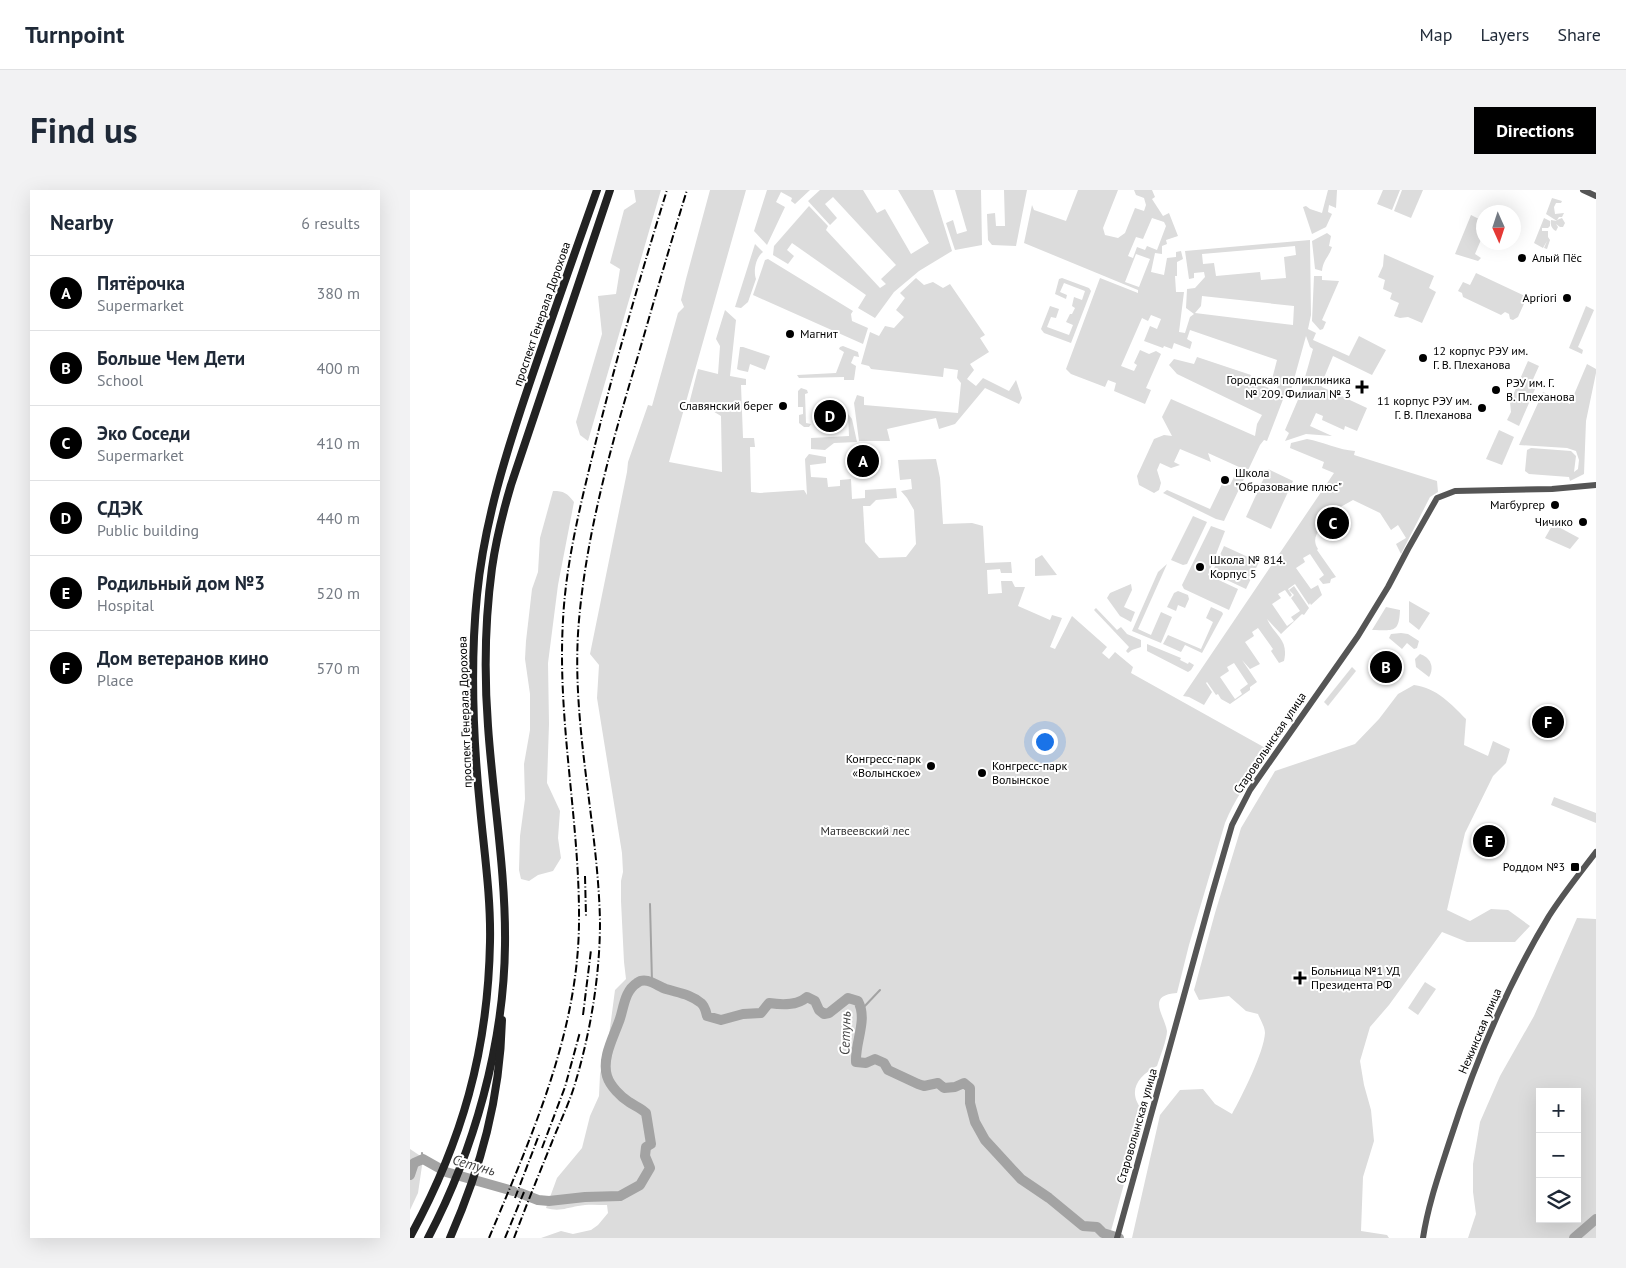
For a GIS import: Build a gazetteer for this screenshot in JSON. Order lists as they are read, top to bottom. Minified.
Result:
{"streets":{"main road":["проспект Генерала Дорохова"],"street":["Староволынская улица","Нежинская улица"]},"water":["Сетунь"],"parks":["Матвеевский лес"],"places":{"other":["Алый Пёс","Apriori","Магнит","12 корпус РЭУ им. Г. В. Плеханова","РЭУ им. Г. В. Плеханова","Славянский берег","11 корпус РЭУ им. Г. В. Плеханова","Школа \"Образование плюс\"","Магбургер","Чичико","Школа № 814. Корпус 5","Конгресс-парк «Волынское»","Конгресс-парк Волынское"],"health":["Городская поликлиника № 209. Филиал № 3","Больница №1 УД Президента РФ"],"transit":["Роддом №3"]},"north":"bottom","page":{"header":"Turnpoint","nav":["Map","Layers","Share"],"title":"Find us","buttons":"Directions","heading":["Nearby","6 results"],"list":[{"mark":"A","name":"Пятёрочка","note":"Supermarket","value":"380 m"},{"mark":"B","name":"Больше Чем Дети","note":"School","value":"400 m"},{"mark":"C","name":"Эко Соседи","note":"Supermarket","value":"410 m"},{"mark":"D","name":"СДЭК","note":"Public building","value":"440 m"},{"mark":"E","name":"Родильный дом №3","note":"Hospital","value":"520 m"},{"mark":"F","name":"Дом ветеранов кино","note":"Place","value":"570 m"}],"pins":["D","A","C","B","F","E"],"map_buttons":["+","−"]}}
